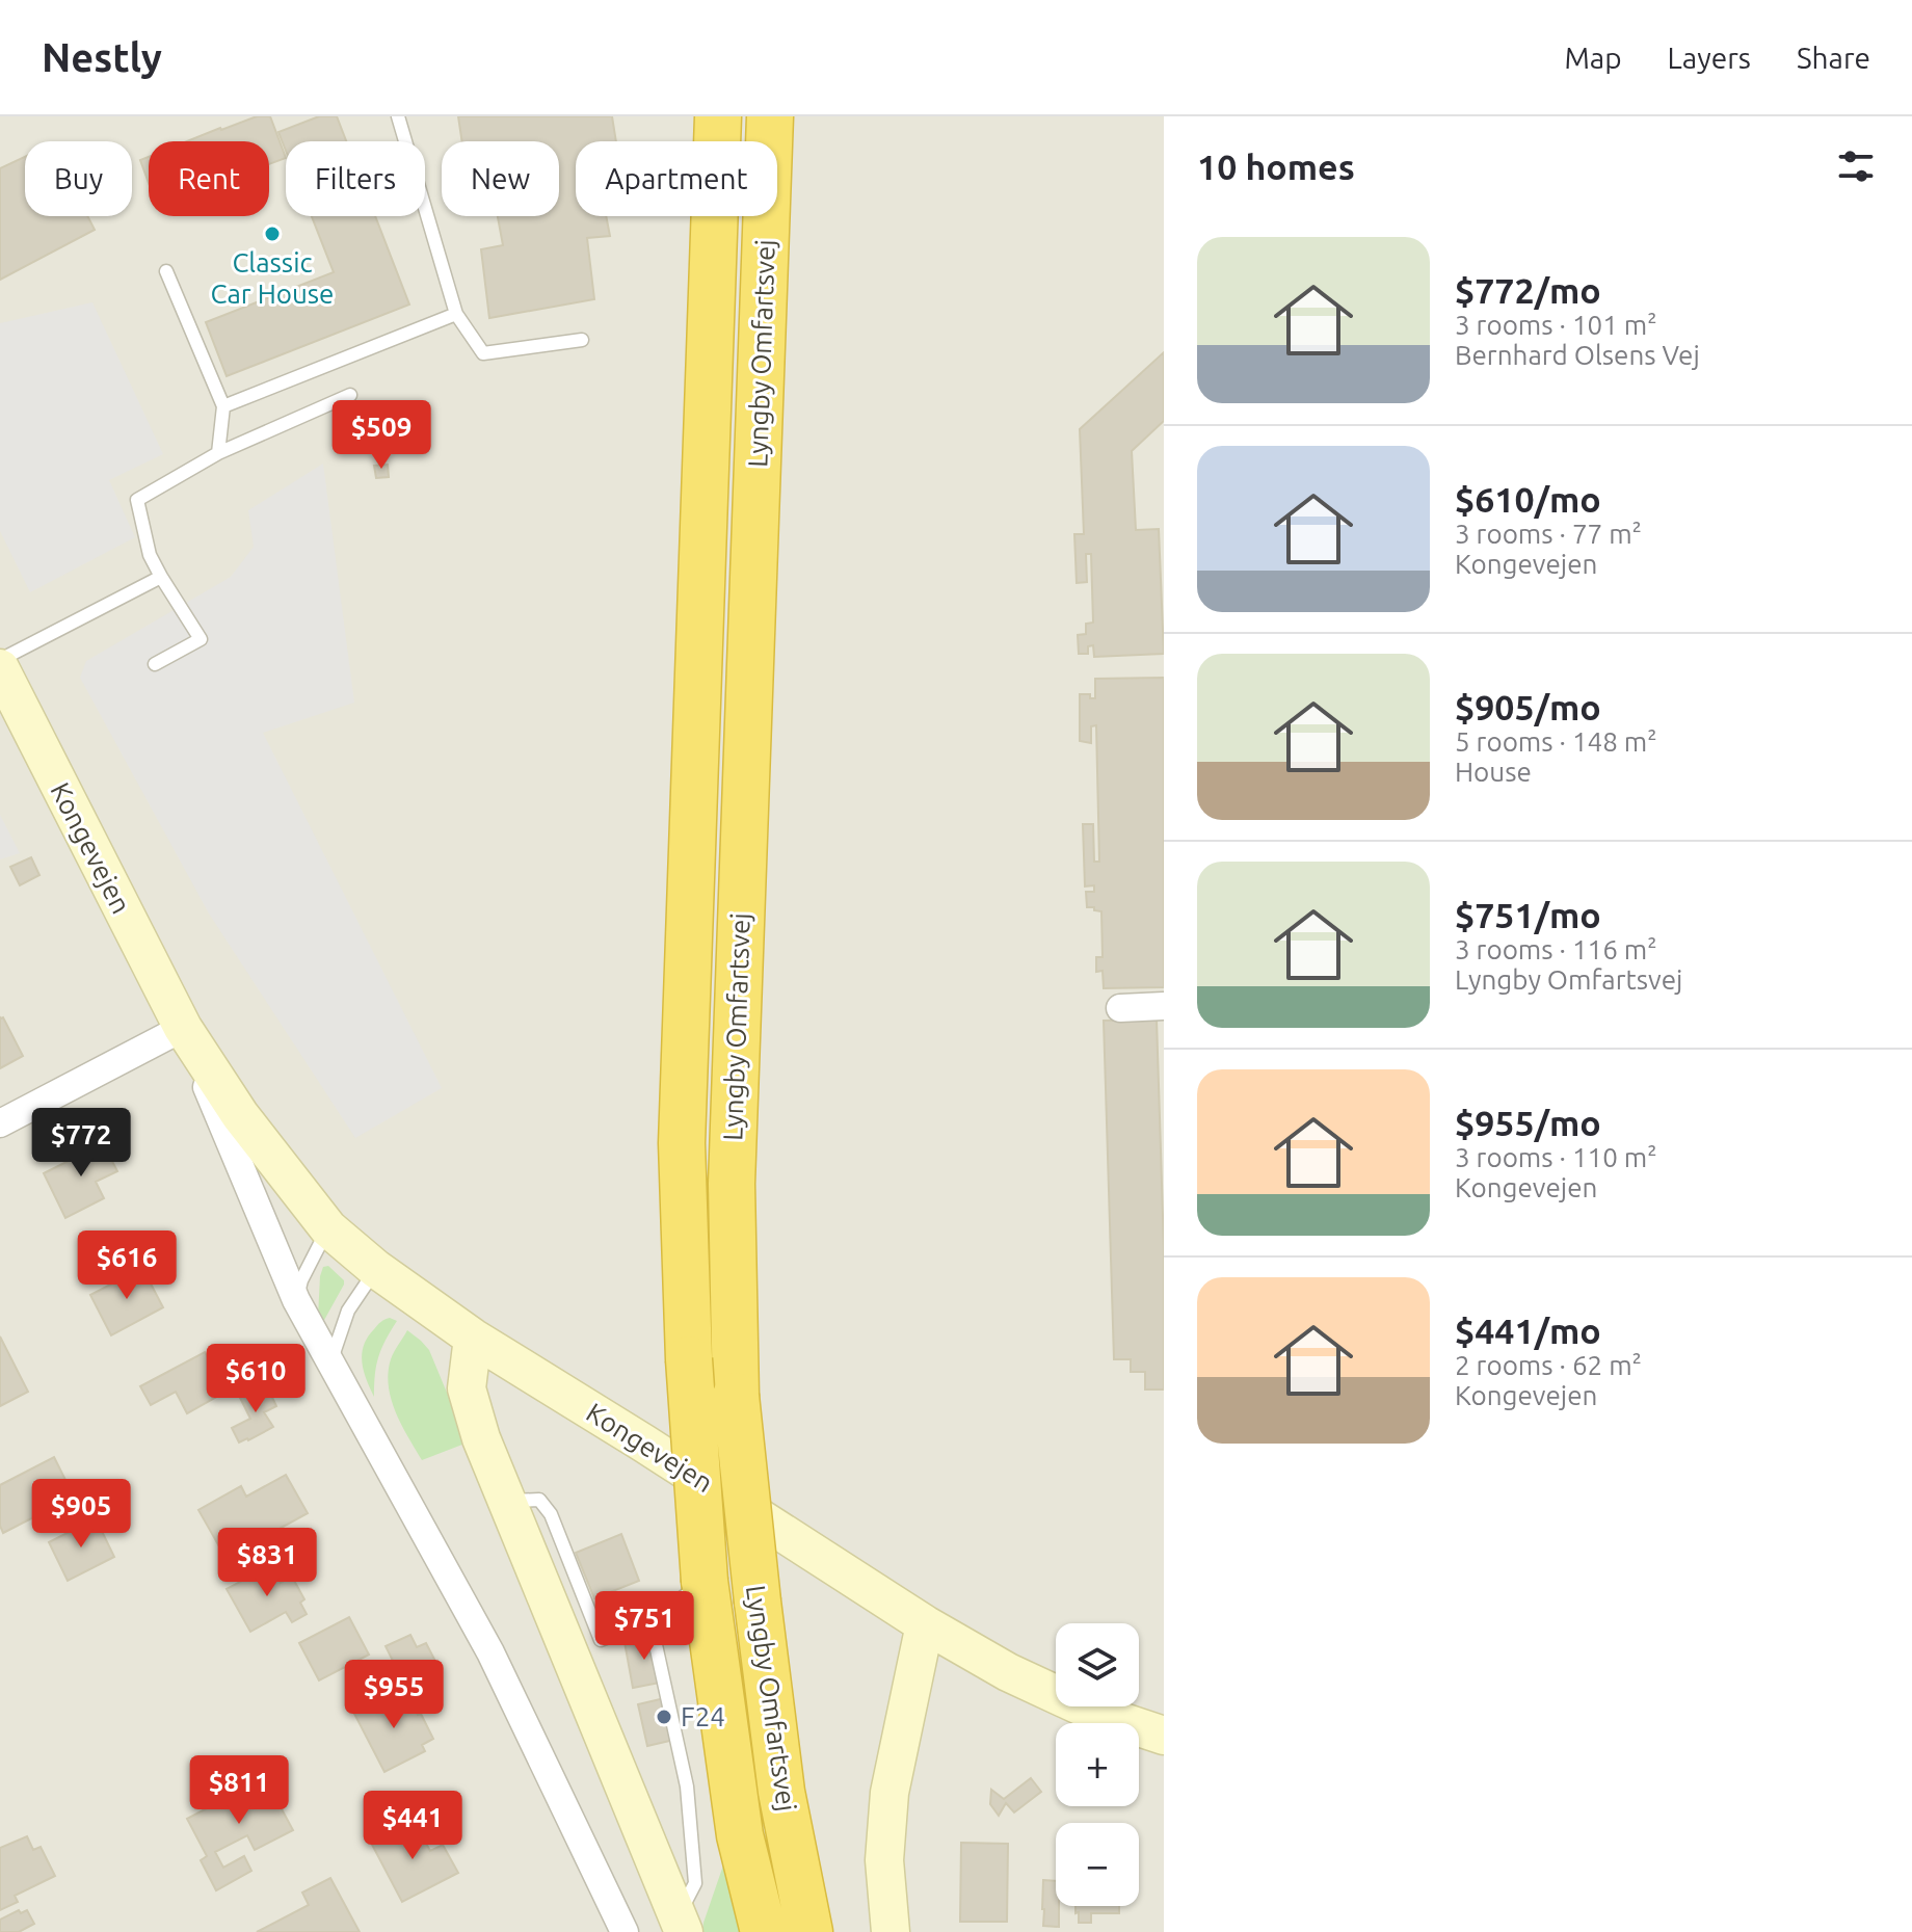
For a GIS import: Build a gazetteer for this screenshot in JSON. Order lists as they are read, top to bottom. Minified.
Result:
{"streets":{"highway":["Lyngby Omfartsvej"],"street":["Kongevejen"]},"places":["Classic Car House","F24"],"page":{"header":"Nestly","nav":["Map","Layers","Share"],"heading":"10 homes","chip":["Buy","Rent","Filters","New","Apartment"],"list":[{"name":"$772/mo","note":"3 rooms · 101 m² · Bernhard Olsens Vej"},{"name":"$610/mo","note":"3 rooms · 77 m² · Kongevejen"},{"name":"$905/mo","note":"5 rooms · 148 m² · House"},{"name":"$751/mo","note":"3 rooms · 116 m² · Lyngby Omfartsvej"},{"name":"$955/mo","note":"3 rooms · 110 m² · Kongevejen"},{"name":"$441/mo","note":"2 rooms · 62 m² · Kongevejen"}],"price":["$509","$772","$616","$610","$905","$831","$751","$955","$811","$441"],"map_buttons":["+","−"]}}
